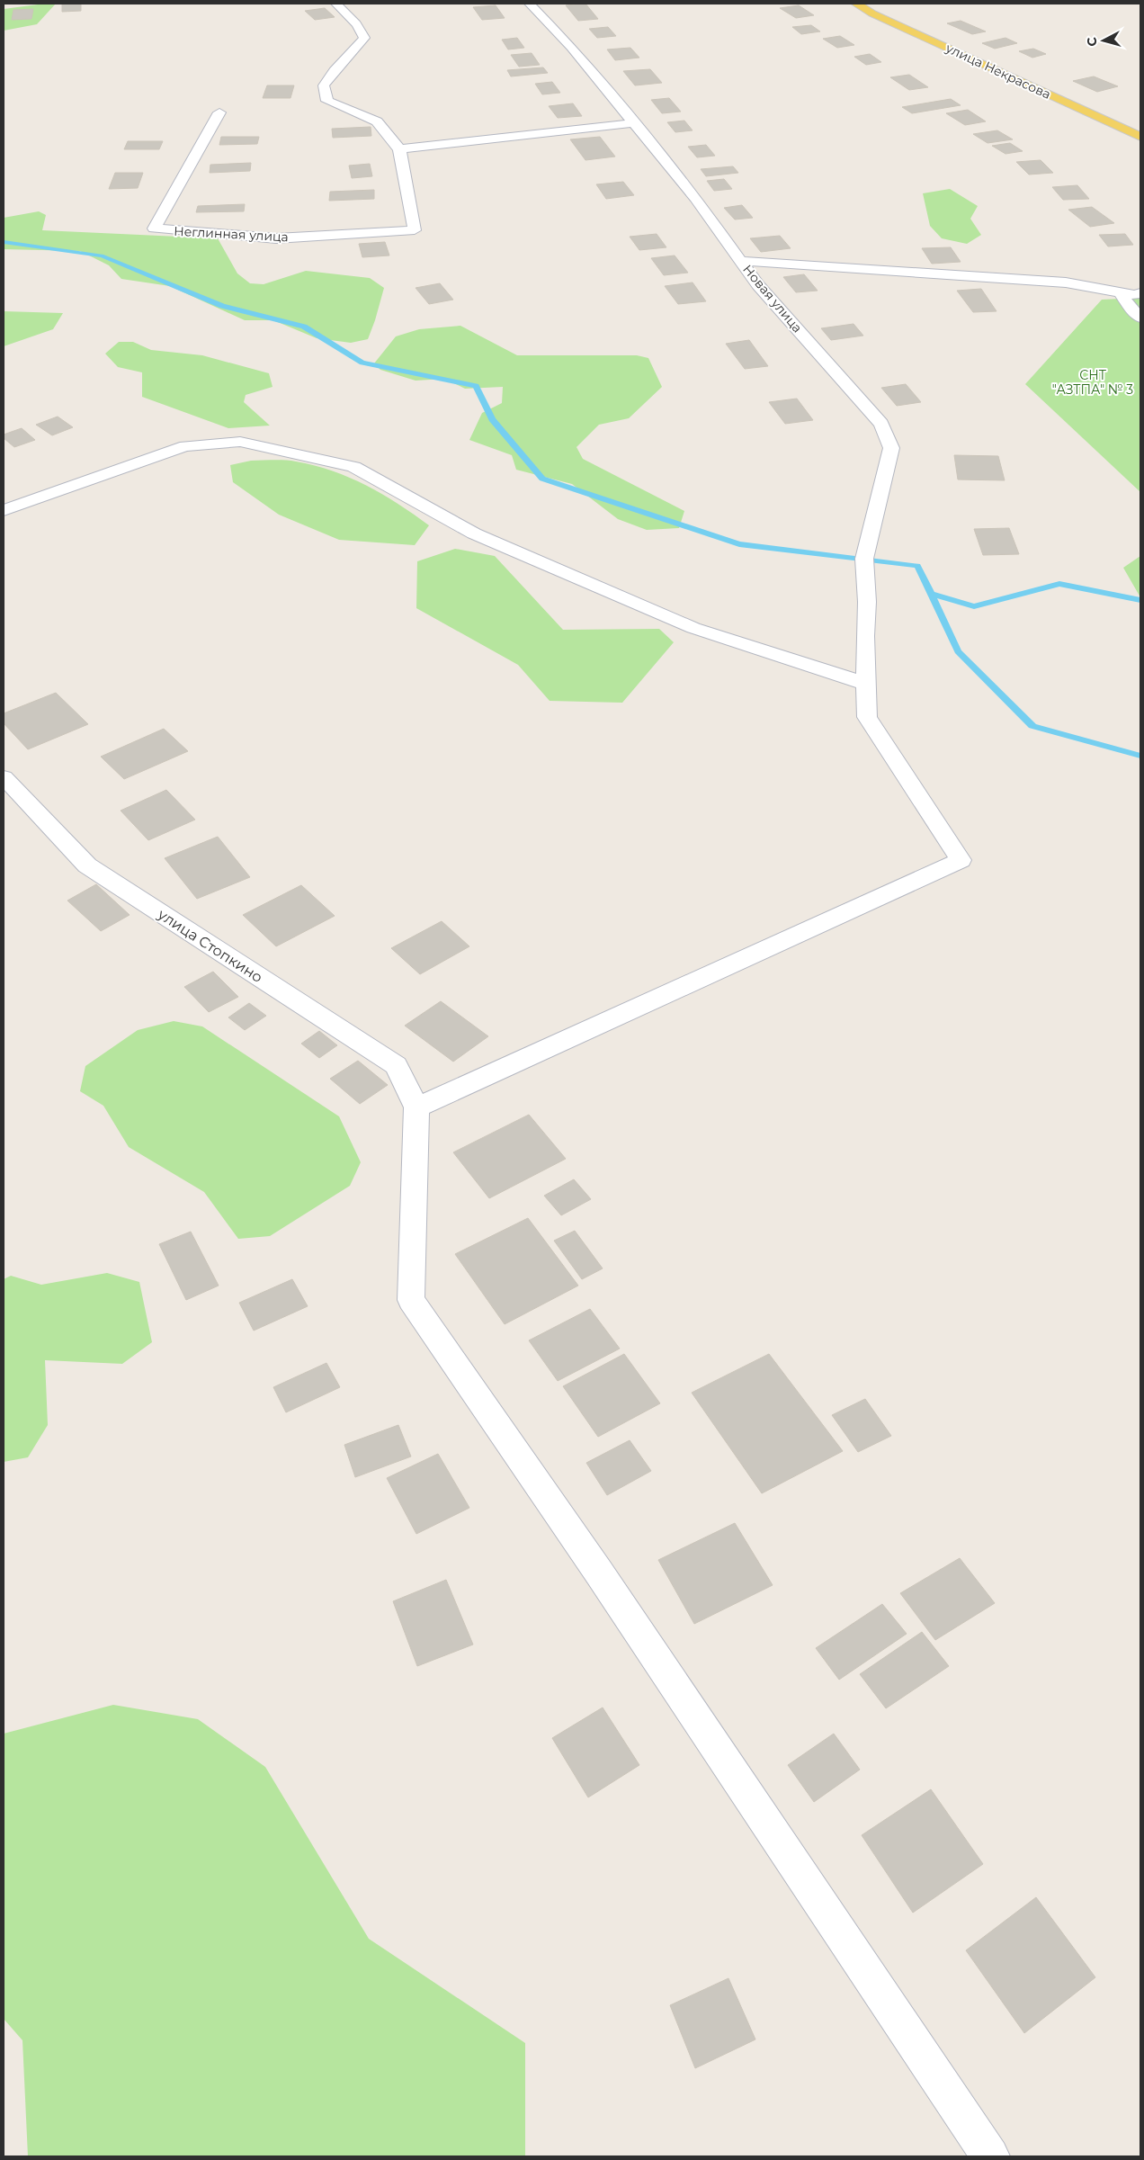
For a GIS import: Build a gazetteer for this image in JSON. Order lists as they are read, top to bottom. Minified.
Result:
{"streets":{"main road":["улица Некрасова"],"street":["Неглинная улица","Новая улица","улица Стопкино"]},"crossings":[["Новая улица","улица Стопкино"]],"parks":["СНТ \"АЗТПА\" № 3"],"north":"left"}
